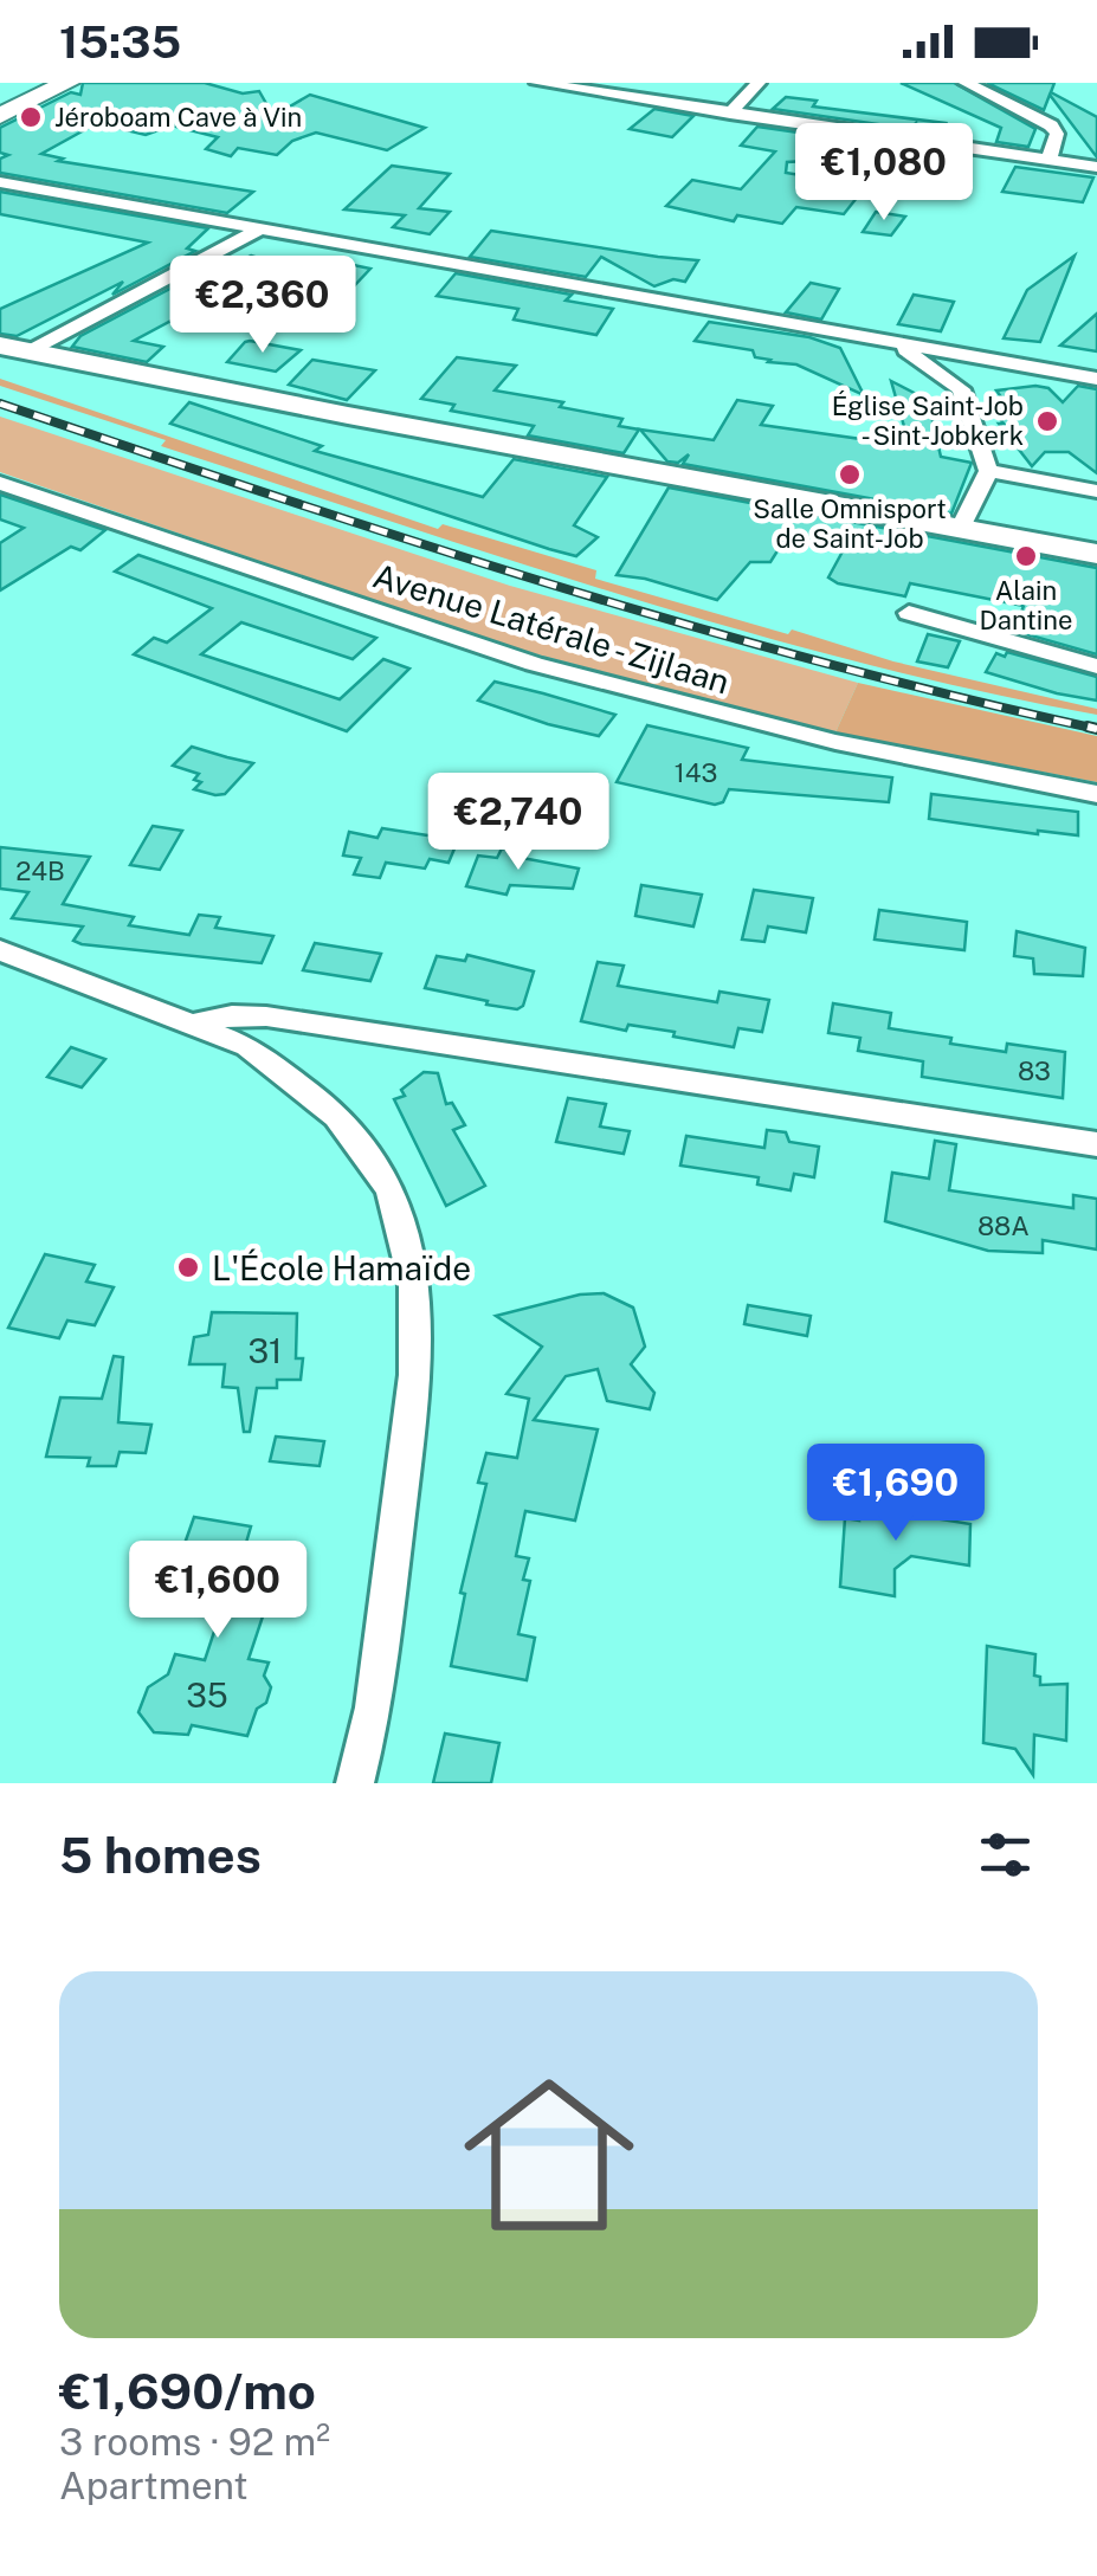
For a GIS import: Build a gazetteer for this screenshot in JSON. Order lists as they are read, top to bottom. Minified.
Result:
{"streets":{"street":["Avenue Latérale - Zijlaan"]},"places":["Jéroboam Cave à Vin","Église Saint-Job - Sint-Jobkerk","Salle Omnisport de Saint-Job","Alain Dantine","L'École Hamaïde"],"house_numbers":["143","24B","83","88A","31","35"],"page":{"status":"15:35","price":["€1,080","€2,360","€2,740","€1,690","€1,600"],"heading":"5 homes","list":[{"name":"€1,690/mo","note":"3 rooms · 92 m² · Apartment"}]}}
